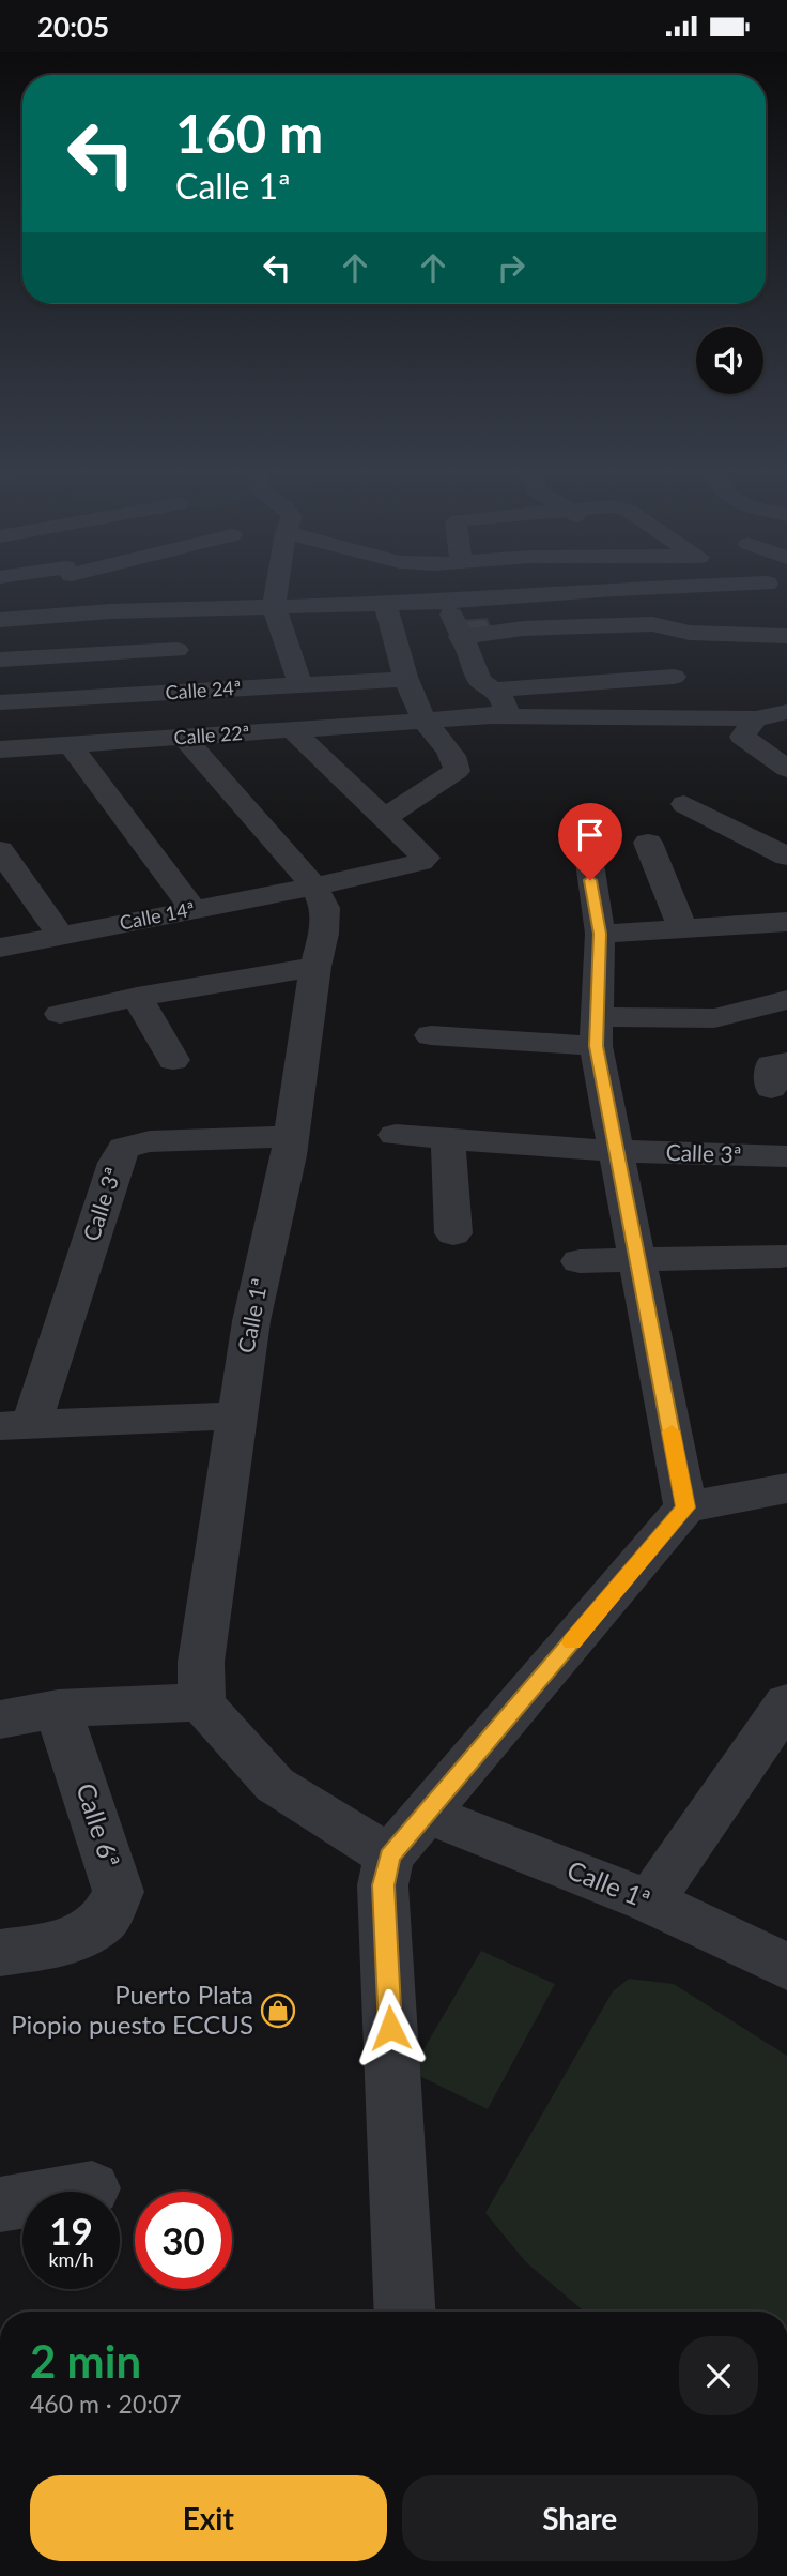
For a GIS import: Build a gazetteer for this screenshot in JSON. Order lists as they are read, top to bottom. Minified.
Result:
{"streets":{"street":["Calle 24ª","Calle 22ª","Calle 14ª","Calle 3ª","Calle 1ª","Calle 6ª"]},"crossings":[["Calle 22ª","Calle 1ª"],["Calle 14ª","Calle 1ª"],["Calle 3ª","Calle 1ª"]],"places":{"shop":["Puerto Plata Piopio puesto ECCUS"]},"page":{"status":"20:05","turn":["160 m","Calle 1ª"],"speed":"19 km/h","limit":"30","heading":["2 min","460 m · 20:07"],"buttons":["Exit","Share"]}}
